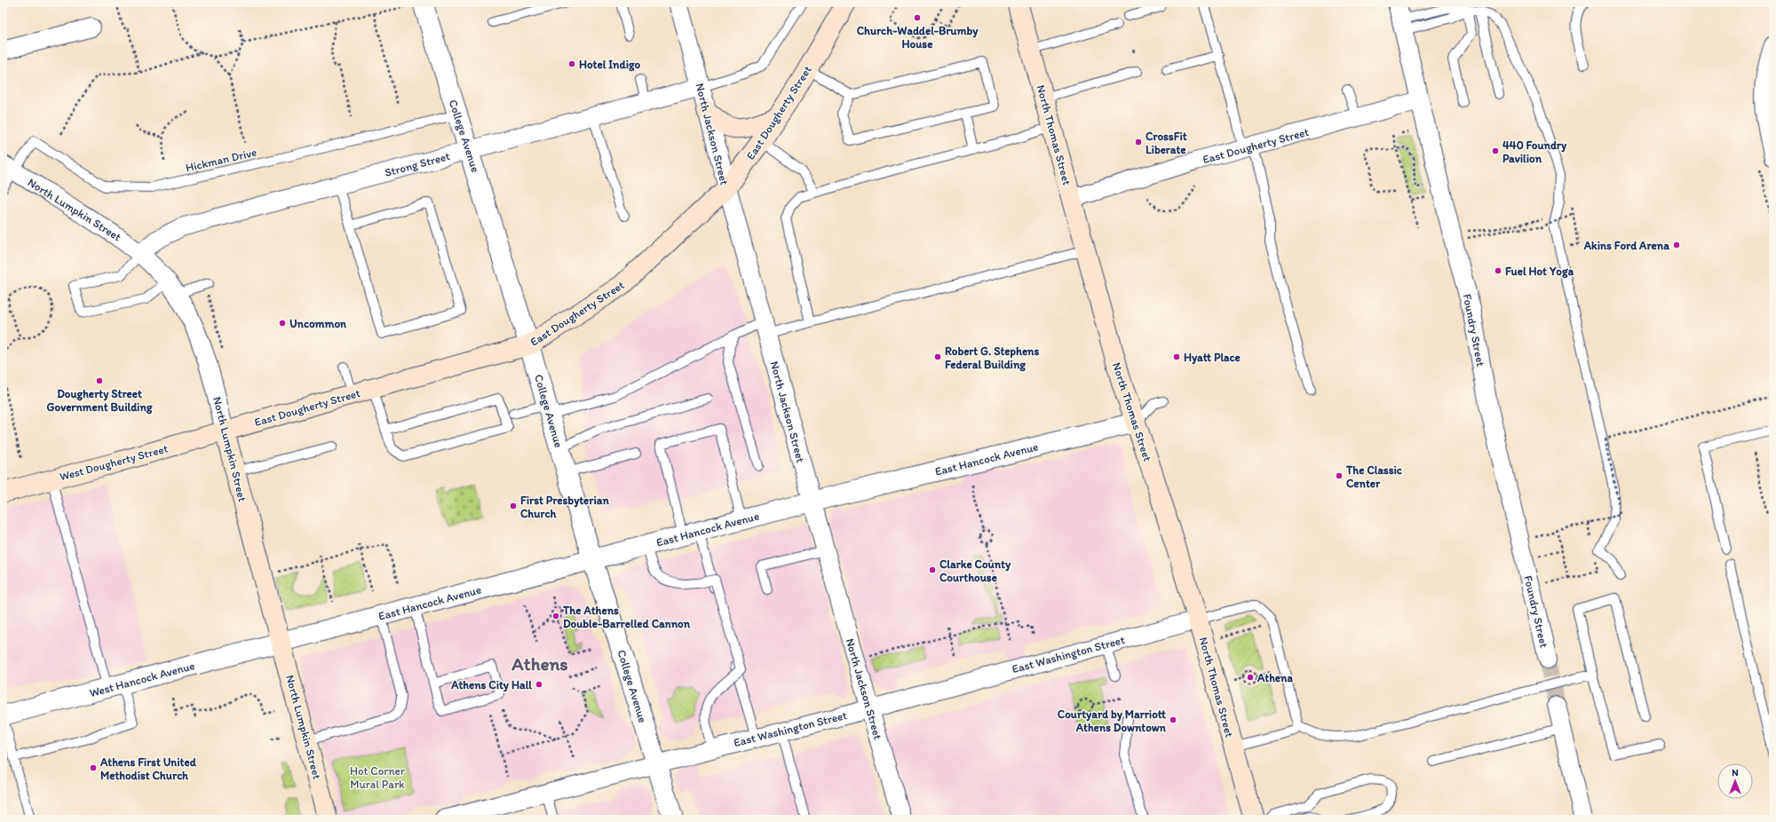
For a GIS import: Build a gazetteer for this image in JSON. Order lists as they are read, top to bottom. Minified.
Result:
{"streets":{"main road":["East Dougherty Street","North Thomas Street","North Lumpkin Street","West Dougherty Street"],"street":["North Jackson Street","College Avenue","Strong Street","Foundry Street","East Hancock Avenue","East Washington Street","West Hancock Avenue"],"lane":["Hickman Drive"]},"crossings":[["East Dougherty Street","North Jackson Street"],["East Dougherty Street","North Thomas Street"],["East Dougherty Street","College Avenue"],["East Dougherty Street","North Lumpkin Street"],["East Dougherty Street","Foundry Street"],["East Dougherty Street","West Dougherty Street"],["North Jackson Street","Strong Street"],["North Jackson Street","East Hancock Avenue"],["North Jackson Street","East Washington Street"],["North Thomas Street","East Hancock Avenue"],["North Thomas Street","East Washington Street"],["College Avenue","Hickman Drive"],["College Avenue","Strong Street"],["College Avenue","East Hancock Avenue"],["College Avenue","East Washington Street"],["Hickman Drive","North Lumpkin Street"],["Strong Street","North Lumpkin Street"],["North Lumpkin Street","East Hancock Avenue"],["North Lumpkin Street","West Dougherty Street"],["North Lumpkin Street","West Hancock Avenue"],["East Hancock Avenue","West Hancock Avenue"]],"districts":["Athens"],"parks":["Hot Corner Mural Park"],"places":["Church-Waddel-Brumby House","Hotel Indigo","CrossFit Liberate","440 Foundry Pavilion","Akins Ford Arena","Fuel Hot Yoga","Uncommon","Robert G. Stephens Federal Building","Hyatt Place","Dougherty Street Government Building","The Classic Center","First Presbyterian Church","Clarke County Courthouse","The Athens Double-Barrelled Cannon","Athena","Athens City Hall","Courtyard by Marriott Athens Downtown","Athens First United Methodist Church"],"north":"top"}
